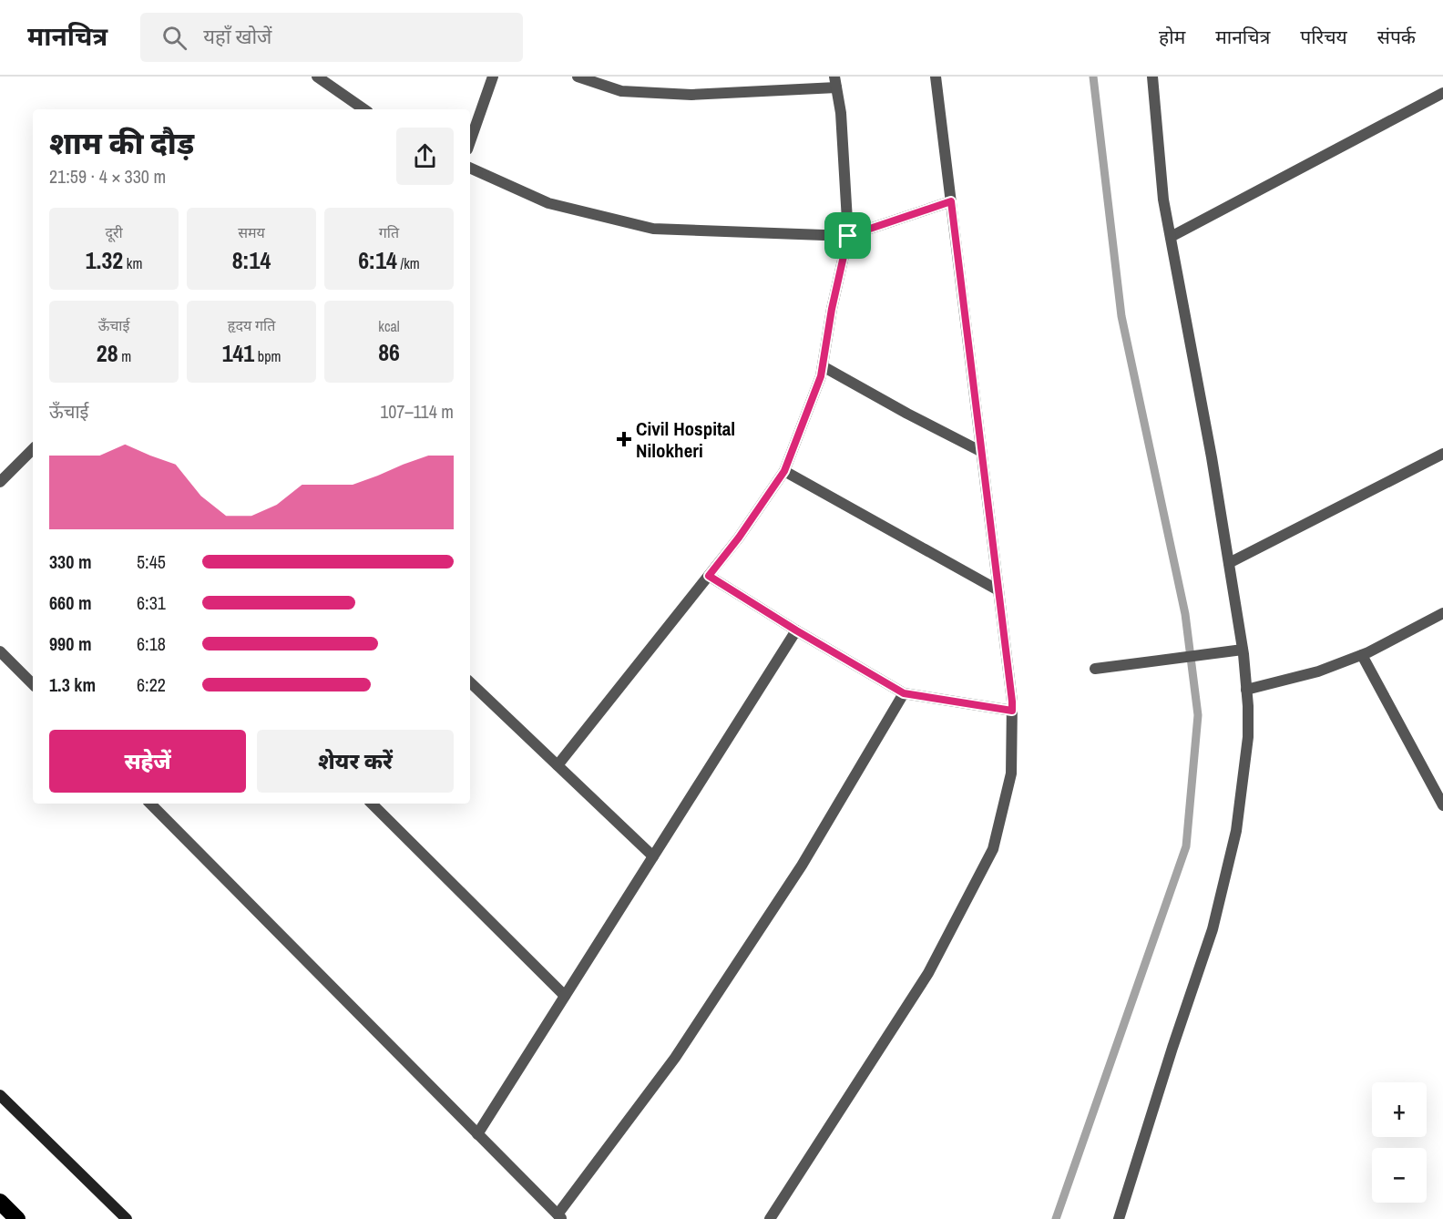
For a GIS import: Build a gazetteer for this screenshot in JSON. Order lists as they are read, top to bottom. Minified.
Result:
{"places":{"health":["Civil Hospital Nilokheri"]},"page":{"header":"मानचित्र","search":"यहाँ खोजें","nav":["होम","मानचित्र","परिचय","संपर्क"],"heading":["शाम की दौड़","21:59 · 4 × 330 m"],"stats":[["दूरी","1.32 km"],["समय","8:14"],["गति","6:14 /km"],["ऊँचाई","28 m"],["हृदय गति","141 bpm"],["kcal","86"]],"chart":["ऊँचाई","107–114 m"],"list":[{"name":"330 m","note":"5:45"},{"name":"660 m","note":"6:31"},{"name":"990 m","note":"6:18"},{"name":"1.3 km","note":"6:22"}],"buttons":["सहेजें","शेयर करें"],"map_buttons":["+","−"]}}
